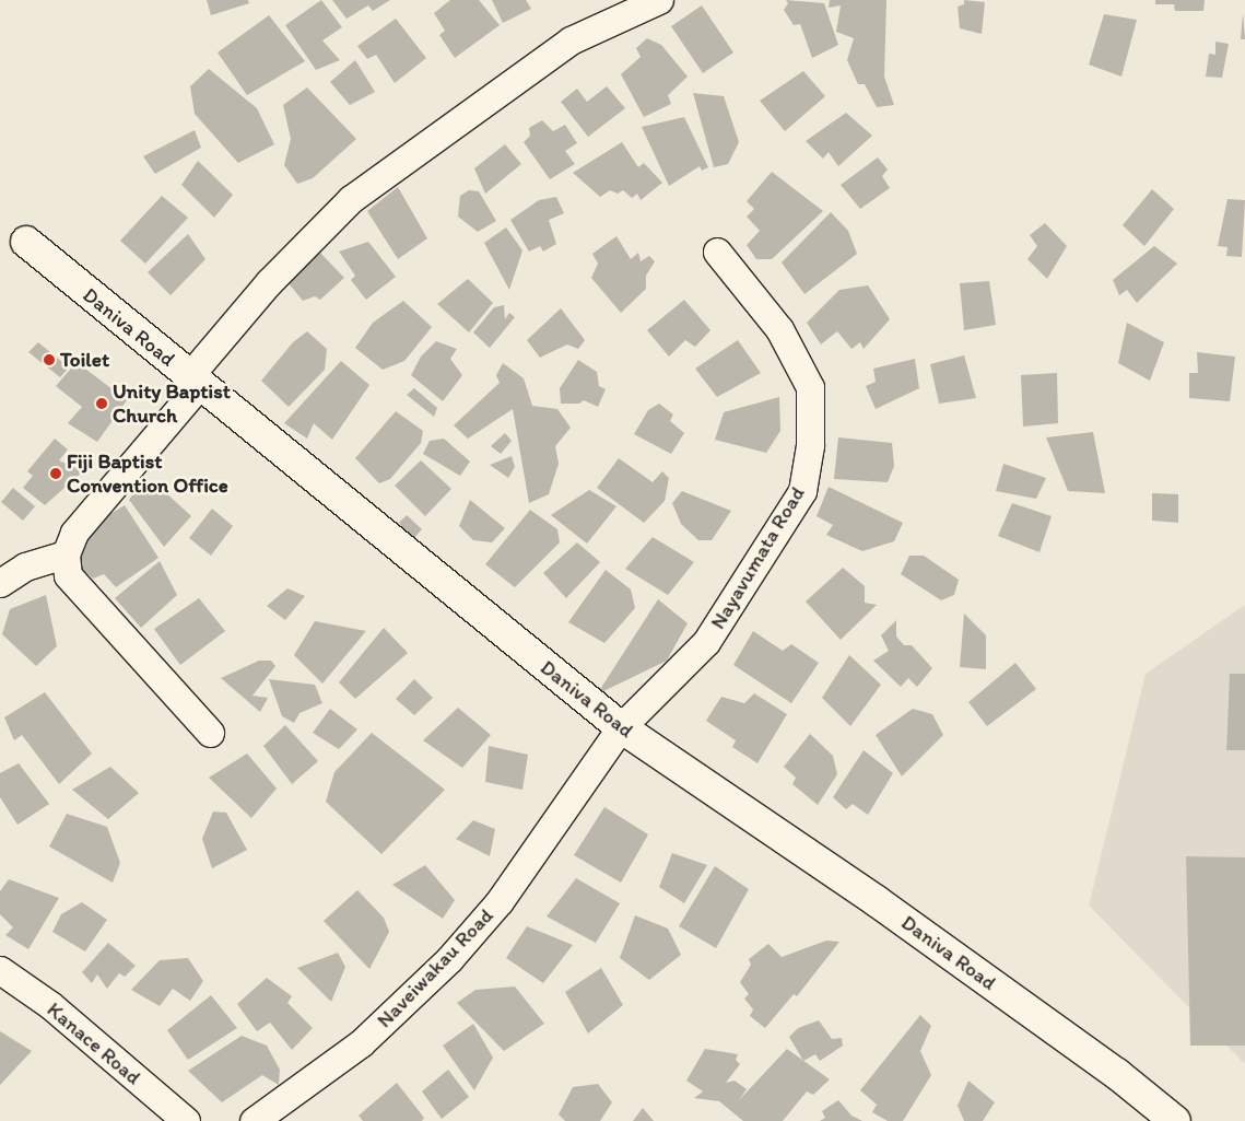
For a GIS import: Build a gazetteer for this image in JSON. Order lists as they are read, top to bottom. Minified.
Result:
{"streets":{"main road":["Daniva Road"],"street":["Nayavumata Road","Naveiwakau Road","Kanace Road"]},"crossings":[["Daniva Road","Nayavumata Road"],["Daniva Road","Naveiwakau Road"],["Nayavumata Road","Naveiwakau Road"]],"places":["Toilet","Unity Baptist Church","Fiji Baptist Convention Office"]}
